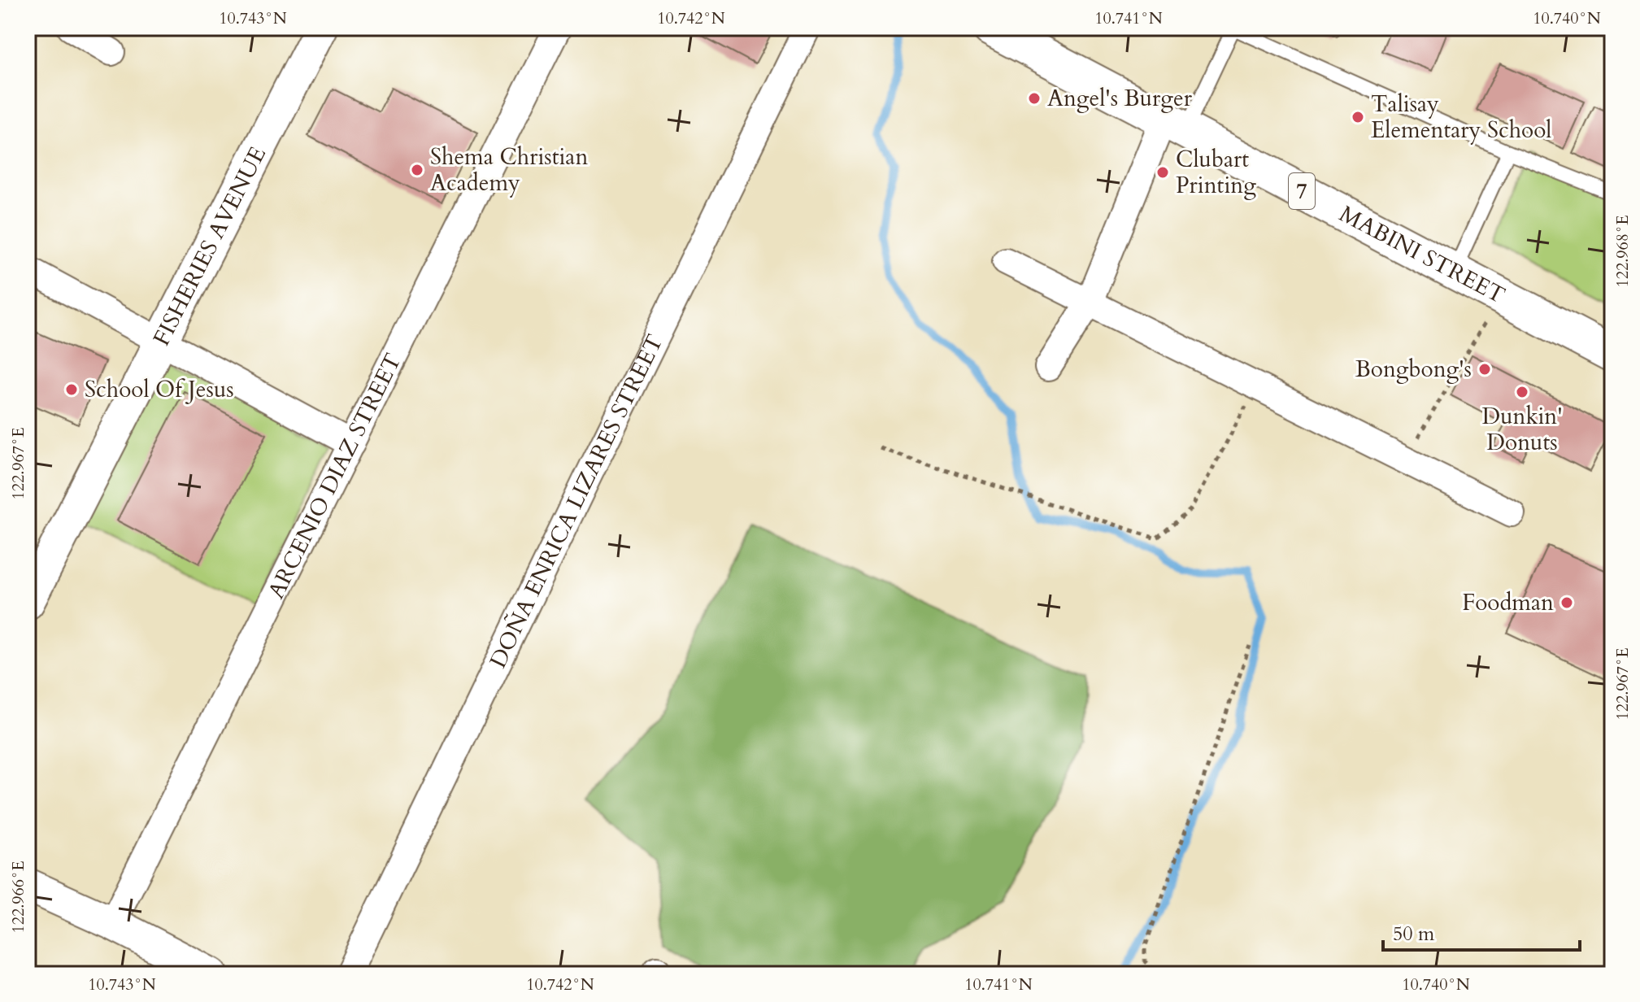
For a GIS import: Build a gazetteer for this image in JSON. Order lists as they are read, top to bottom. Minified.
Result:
{"streets":{"main road":["7","MABINI STREET"],"street":["FISHERIES AVENUE","ARCENIO DIAZ STREET","DOÑA ENRICA LIZARES STREET"]},"places":["Angel's Burger","Talisay Elementary School","Shema Christian Academy","Clubart Printing","Bongbong's","School Of Jesus","Dunkin' Donuts","Foodman"],"scale_bar":"50 m","coordinates":["10.743°N","10.742°N","10.741°N","10.740°N","122.968°E","122.967°E","122.966°E"]}
